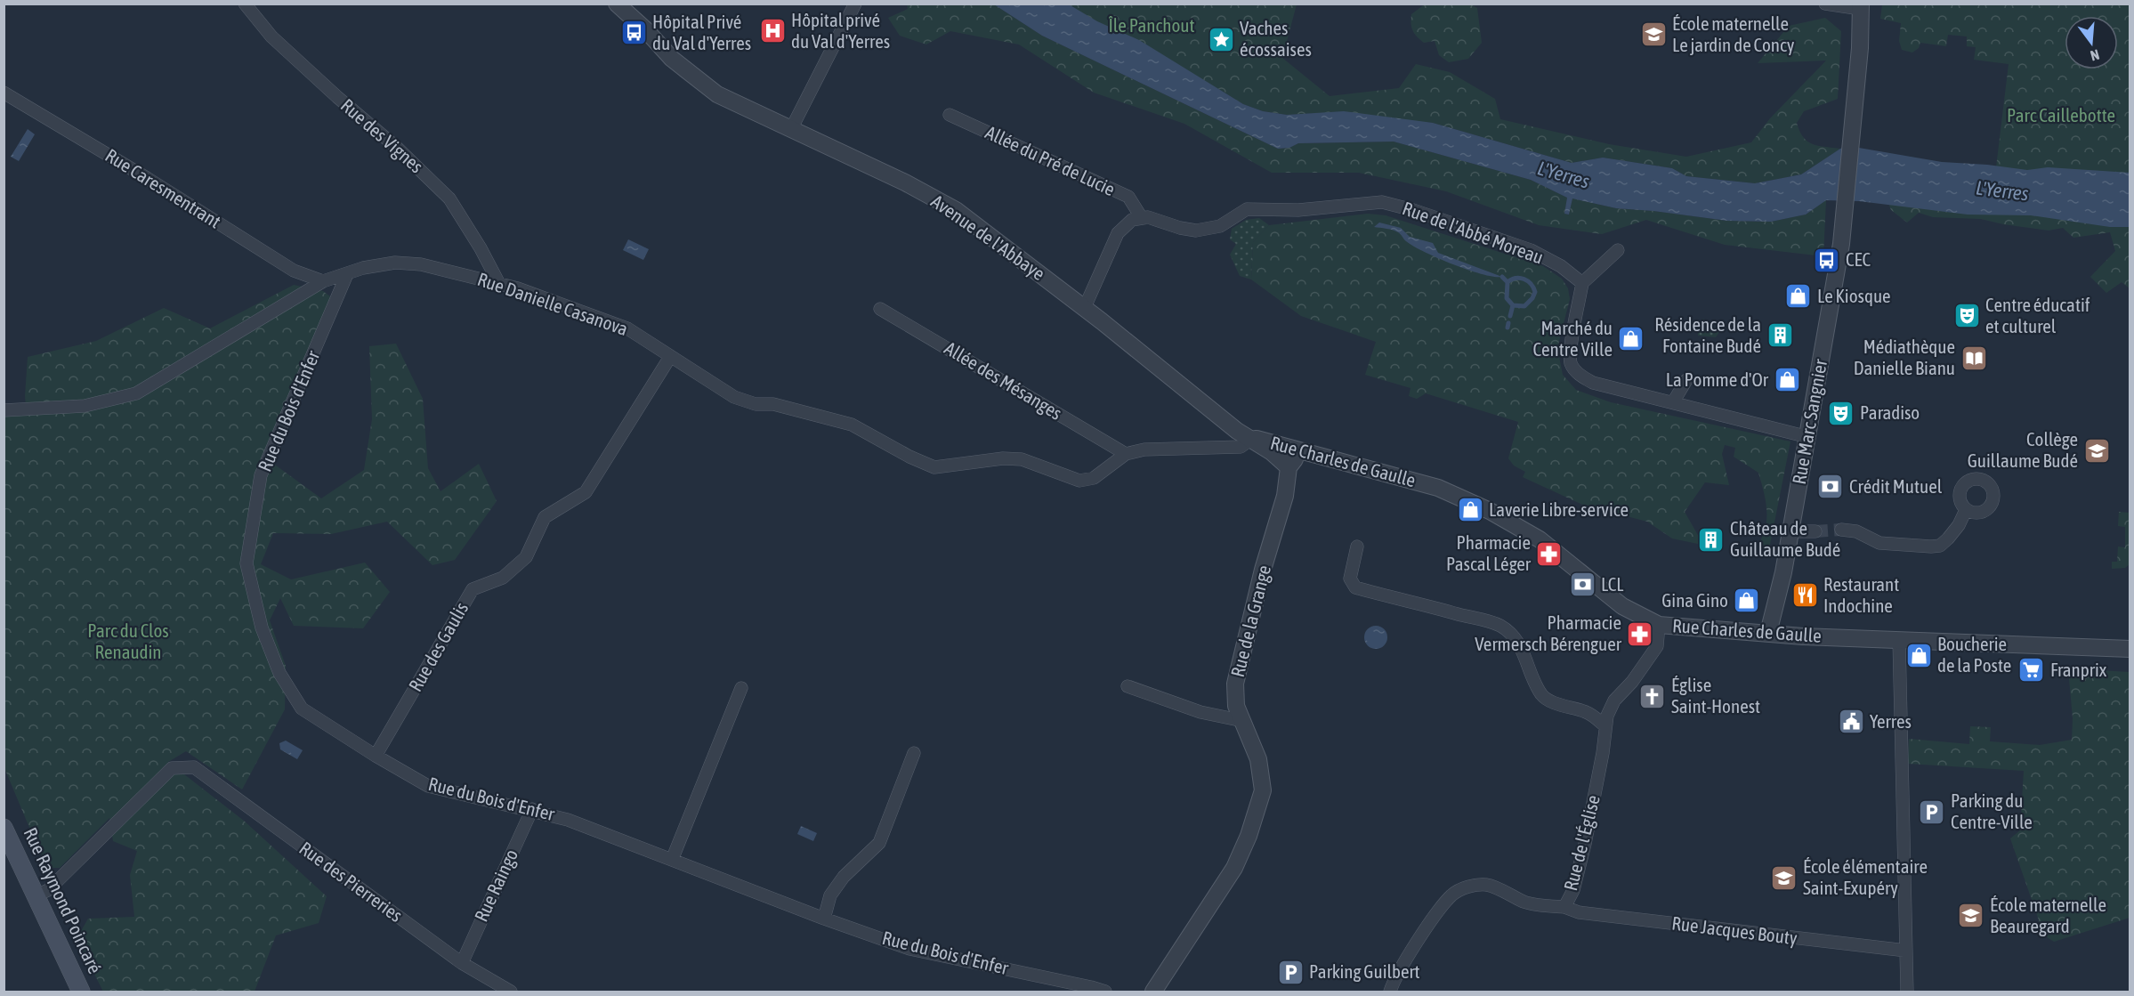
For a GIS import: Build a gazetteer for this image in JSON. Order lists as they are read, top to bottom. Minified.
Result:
{"streets":{"main road":["Rue Raymond Poincaré"],"street":["Rue des Vignes","Allée du Pré de Lucie","Rue Caresmentrant","Rue de l'Abbé Moreau","Avenue de l'Abbaye","Rue Danielle Casanova","Allée des Mésanges","Rue du Bois d'Enfer","Rue Marc Sangnier","Rue Charles de Gaulle","Rue de la Grange","Rue des Gaulis","Rue de l'Église","Rue des Pierreries","Rue Raingo","Rue Jacques Bouty"]},"crossings":[["Rue des Vignes","Rue Danielle Casanova"],["Allée du Pré de Lucie","Rue de l'Abbé Moreau"],["Rue Caresmentrant","Rue Danielle Casanova"],["Avenue de l'Abbaye","Rue Danielle Casanova"],["Avenue de l'Abbaye","Rue Charles de Gaulle"],["Avenue de l'Abbaye","Rue de la Grange"],["Rue Danielle Casanova","Allée des Mésanges"],["Rue Danielle Casanova","Rue du Bois d'Enfer"],["Rue Danielle Casanova","Rue Charles de Gaulle"],["Rue Danielle Casanova","Rue des Gaulis"],["Rue du Bois d'Enfer","Rue des Gaulis"],["Rue du Bois d'Enfer","Rue Raingo"],["Rue Marc Sangnier","Rue Charles de Gaulle"],["Rue Charles de Gaulle","Rue de l'Église"],["Rue de l'Église","Rue Jacques Bouty"],["Rue des Pierreries","Rue Raingo"],["Rue des Pierreries","Rue Raymond Poincaré"]],"water":["L'Yerres"],"parks":["Île Panchout","Parc Caillebotte","Parc du Clos Renaudin"],"places":{"hospital":["Hôpital privé du Val d'Yerres"],"bus stop":["Hôpital Privé du Val d'Yerres","CEC"],"school or university":["École maternelle Le jardin de Concy","Collège Guillaume Budé","École élémentaire Saint-Exupéry","École maternelle Beauregard"],"place":["Vaches écossaises"],"shop":["Le Kiosque","Marché du Centre Ville","La Pomme d'Or","Laverie Libre-service","Gina Gino","Boucherie de la Poste"],"theatre":["Centre éducatif et culturel","Paradiso"],"building":["Résidence de la Fontaine Budé","Château de Guillaume Budé"],"library":["Médiathèque Danielle Bianu"],"bank":["Crédit Mutuel","LCL"],"pharmacy":["Pharmacie Pascal Léger","Pharmacie Vermersch Bérenguer"],"restaurant":["Restaurant Indochine"],"supermarket":["Franprix"],"church":["Église Saint-Honest"],"public building":["Yerres"],"parking":["Parking du Centre-Ville","Parking Guilbert"]},"north":"bottom"}
